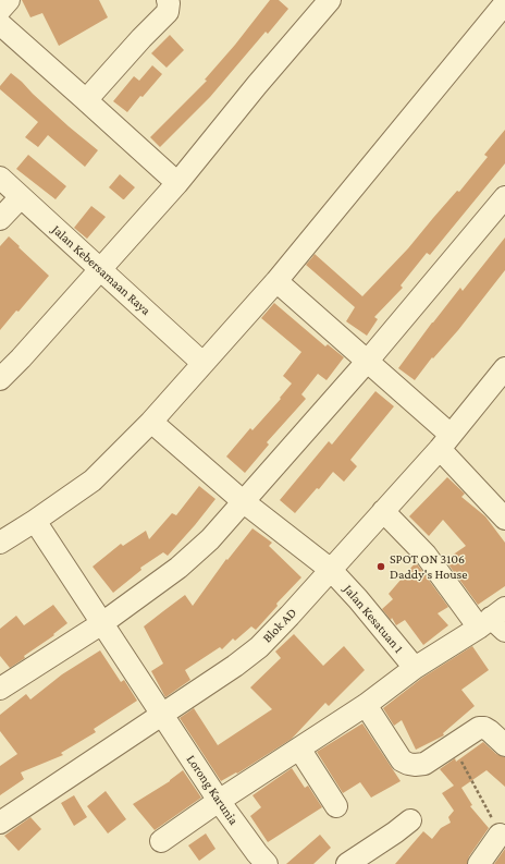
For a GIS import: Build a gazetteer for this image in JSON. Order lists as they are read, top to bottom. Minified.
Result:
{"streets":{"street":["Jalan Kebersamaan Raya","Jalan Kesatuan 1","Blok AD","Lorong Karunia"]},"crossings":[["Jalan Kesatuan 1","Blok AD"],["Blok AD","Lorong Karunia"]],"places":["SPOT ON 3106 Daddy's House"]}
